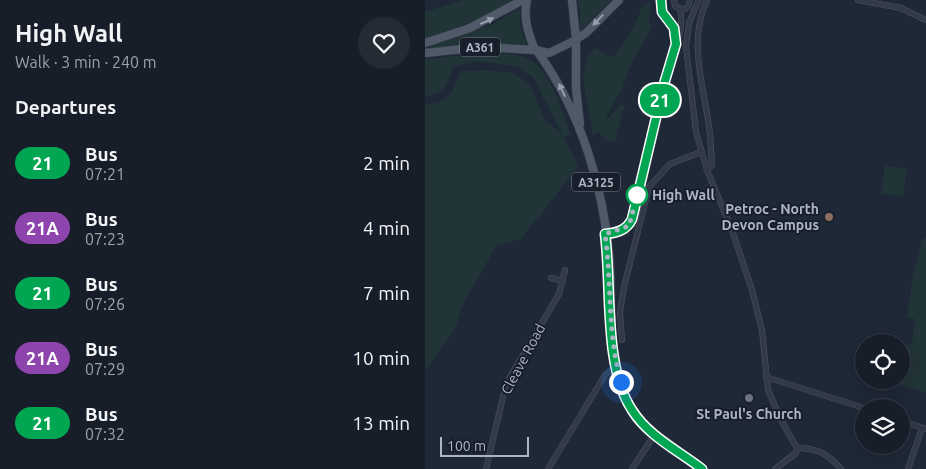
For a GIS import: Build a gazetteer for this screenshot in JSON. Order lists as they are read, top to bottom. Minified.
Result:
{"streets":{"main road":["A361","A3125"],"street":["Cleave Road"]},"crossings":[["A361","A3125"]],"places":["High Wall","Petroc - North Devon Campus","St Paul's Church"],"lines":["bus line 21"],"scale_bar":"100 m","page":{"heading":[["High Wall","Walk · 3 min · 240 m"],"Departures"],"on_map":"21","list":[{"mark":"21","name":"Bus","note":"07:21","value":"2 min"},{"mark":"21A","name":"Bus","note":"07:23","value":"4 min"},{"mark":"21","name":"Bus","note":"07:26","value":"7 min"},{"mark":"21A","name":"Bus","note":"07:29","value":"10 min"},{"mark":"21","name":"Bus","note":"07:32","value":"13 min"}],"scale":"100 m"}}
